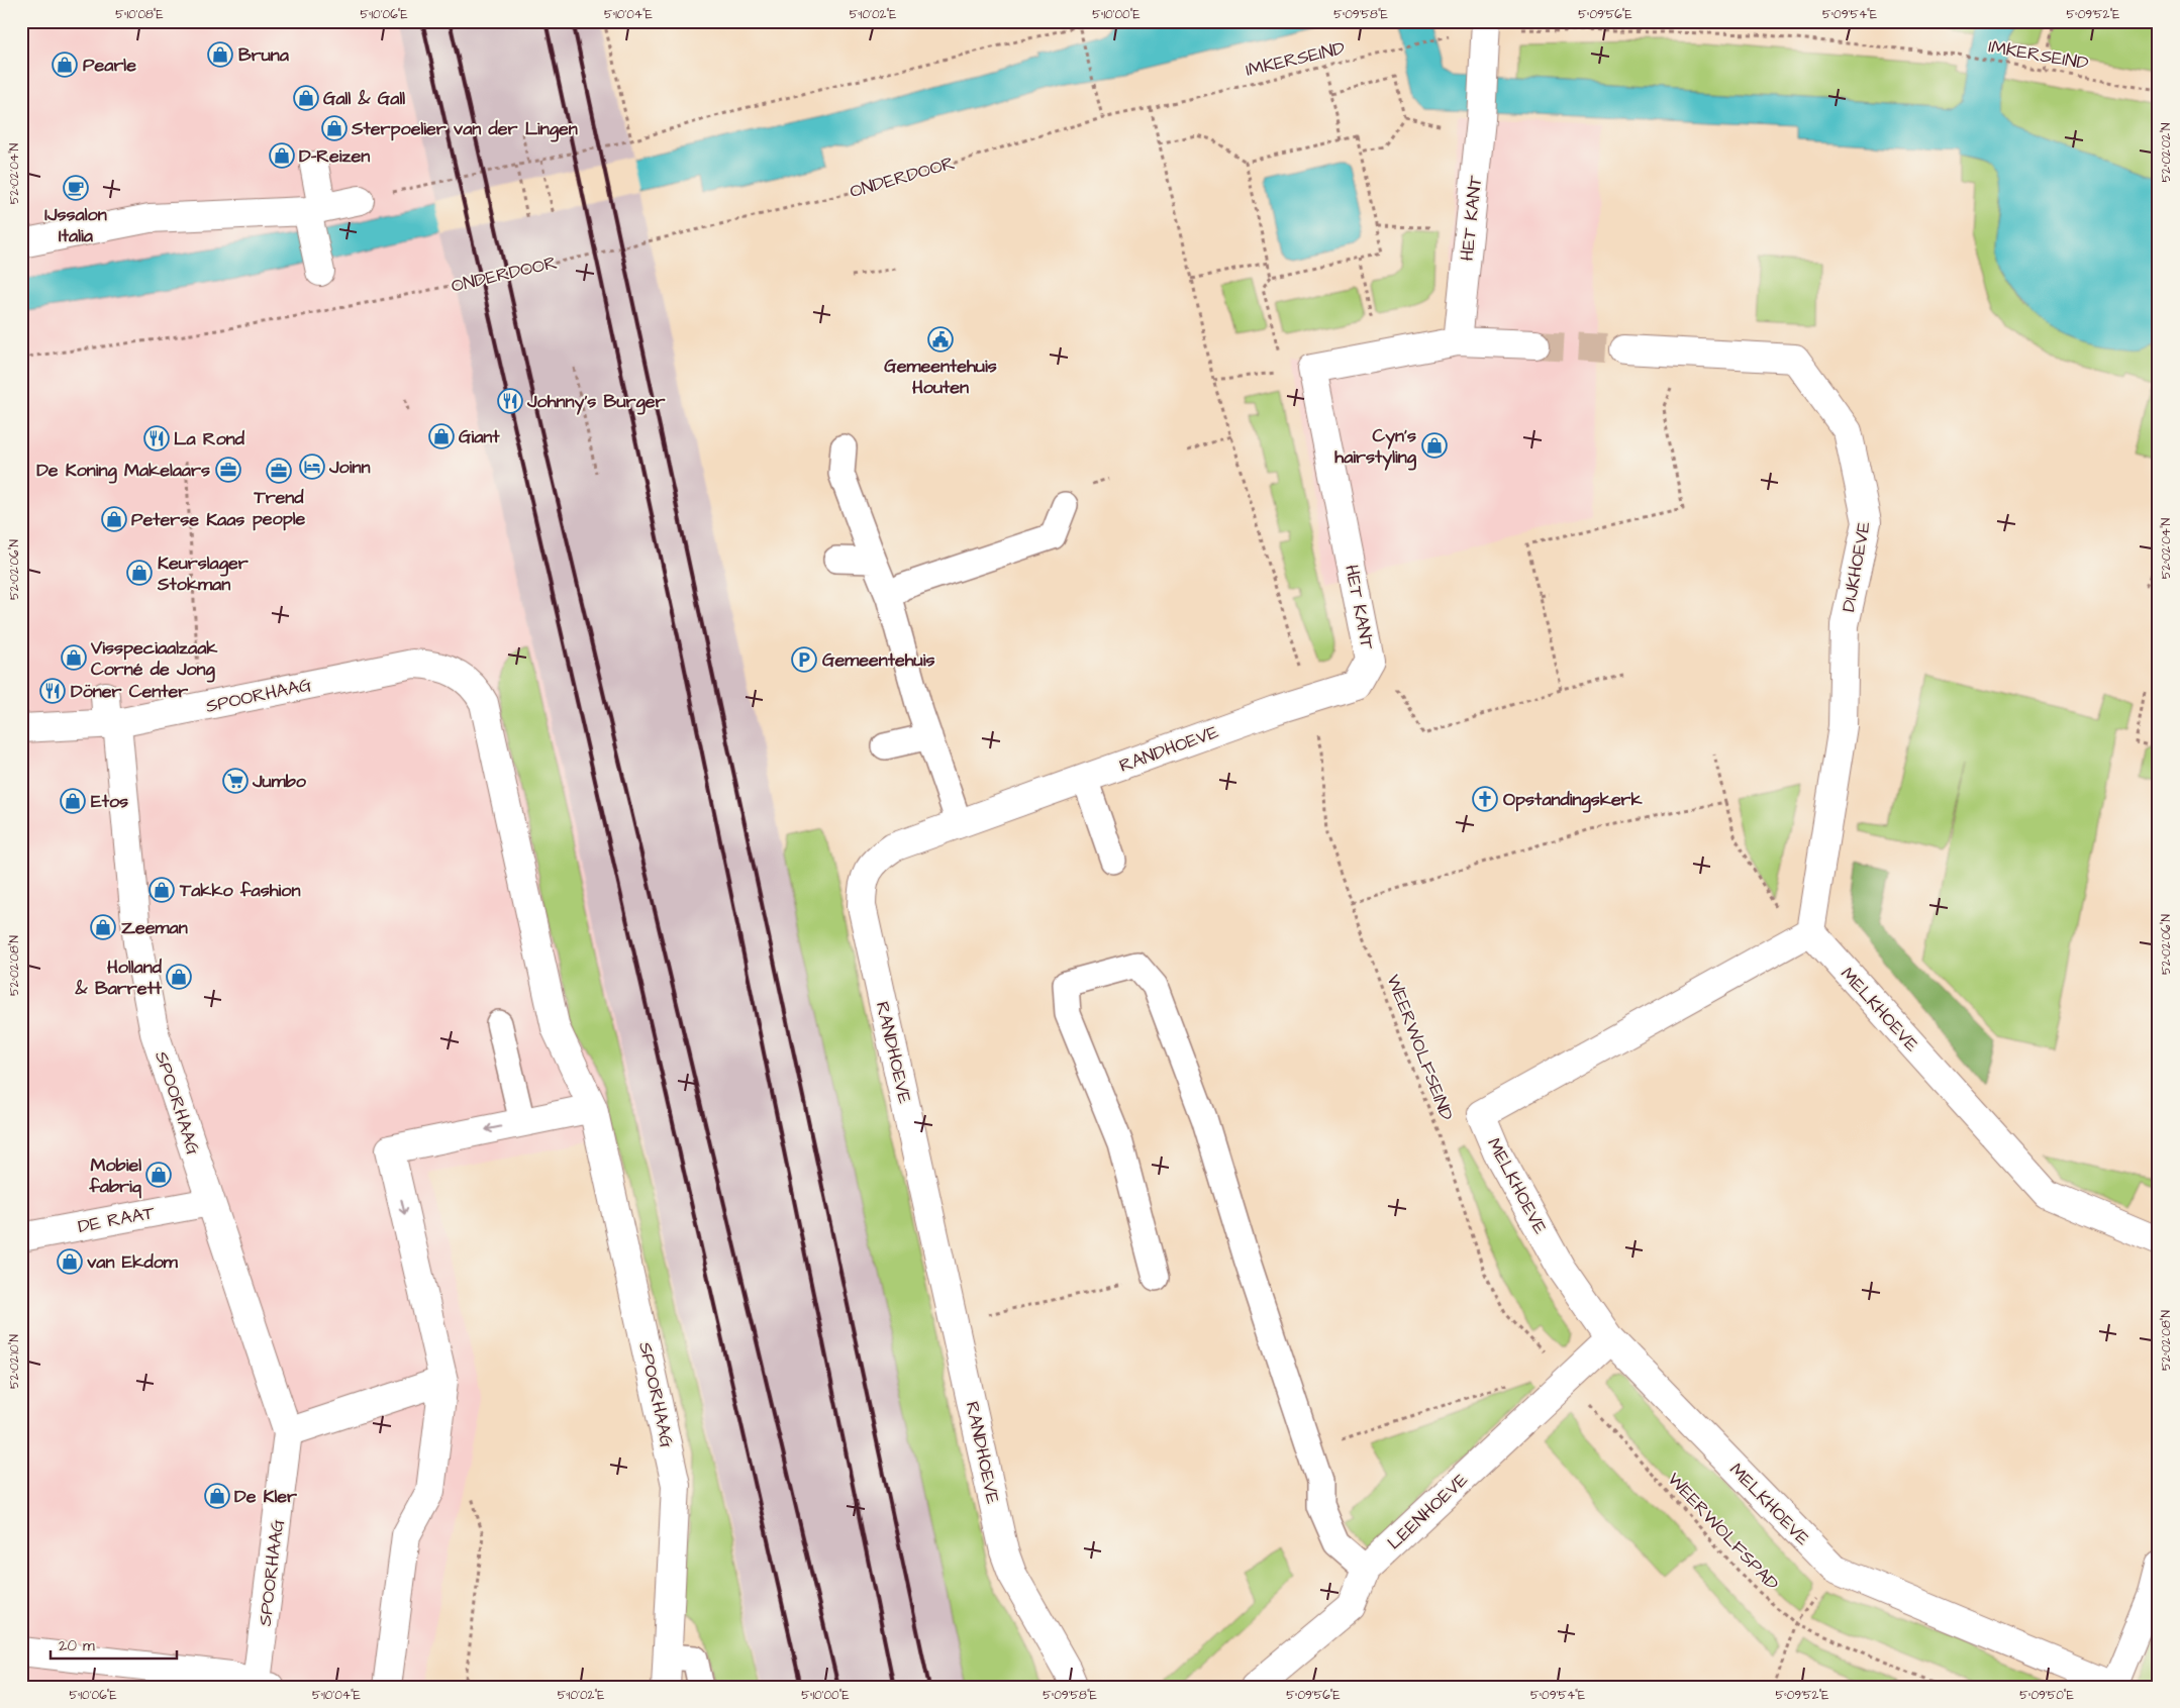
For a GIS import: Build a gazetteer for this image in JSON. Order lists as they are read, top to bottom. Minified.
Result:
{"streets":{"street":["HET KANT","DIJKHOEVE","SPOORHAAG","RANDHOEVE","MELKHOEVE","DE RAAT","LEENHOEVE"],"path":["IMKERSEIND","ONDERDOOR","WEERWOLFSEIND","WEERWOLFSPAD"]},"crossings":[["IMKERSEIND","ONDERDOOR"],["HET KANT","RANDHOEVE"],["HET KANT","WEERWOLFSEIND"],["DIJKHOEVE","MELKHOEVE"],["SPOORHAAG","DE RAAT"],["RANDHOEVE","WEERWOLFSEIND"],["MELKHOEVE","LEENHOEVE"],["WEERWOLFSEIND","LEENHOEVE"],["WEERWOLFSEIND","WEERWOLFSPAD"],["LEENHOEVE","WEERWOLFSPAD"]],"places":{"shop":["Bruna","Pearle","Gall & Gall","Sterpoelier van der Lingen","D-Reizen","Giant","Cyn’s hairstyling","Peterse Kaas","Keurslager Stokman","Visspeciaalzaak Corné de Jong","Etos","Takko fashion","Zeeman","Holland & Barrett","Mobiel fabriq","van Ekdom","De Kler"],"cafe":["IJssalon Italia"],"public building":["Gemeentehuis Houten"],"restaurant":["Johnny's Burger","La Rond","Döner Center"],"hotel":["Joinn"],"office":["De Koning Makelaars","Trend people"],"parking":["Gemeentehuis"],"supermarket":["Jumbo"],"church":["Opstandingskerk"]},"scale_bar":"20 m","coordinates":["5°10'08\"E","5°10'06\"E","5°10'04\"E","5°10'02\"E","5°10'00\"E","5°09'58\"E","5°09'56\"E","5°09'54\"E","5°09'52\"E","52°02'02\"N","52°02'04\"N","52°02'06\"N","52°02'08\"N","52°02'10\"N","5°09'50\"E"]}
